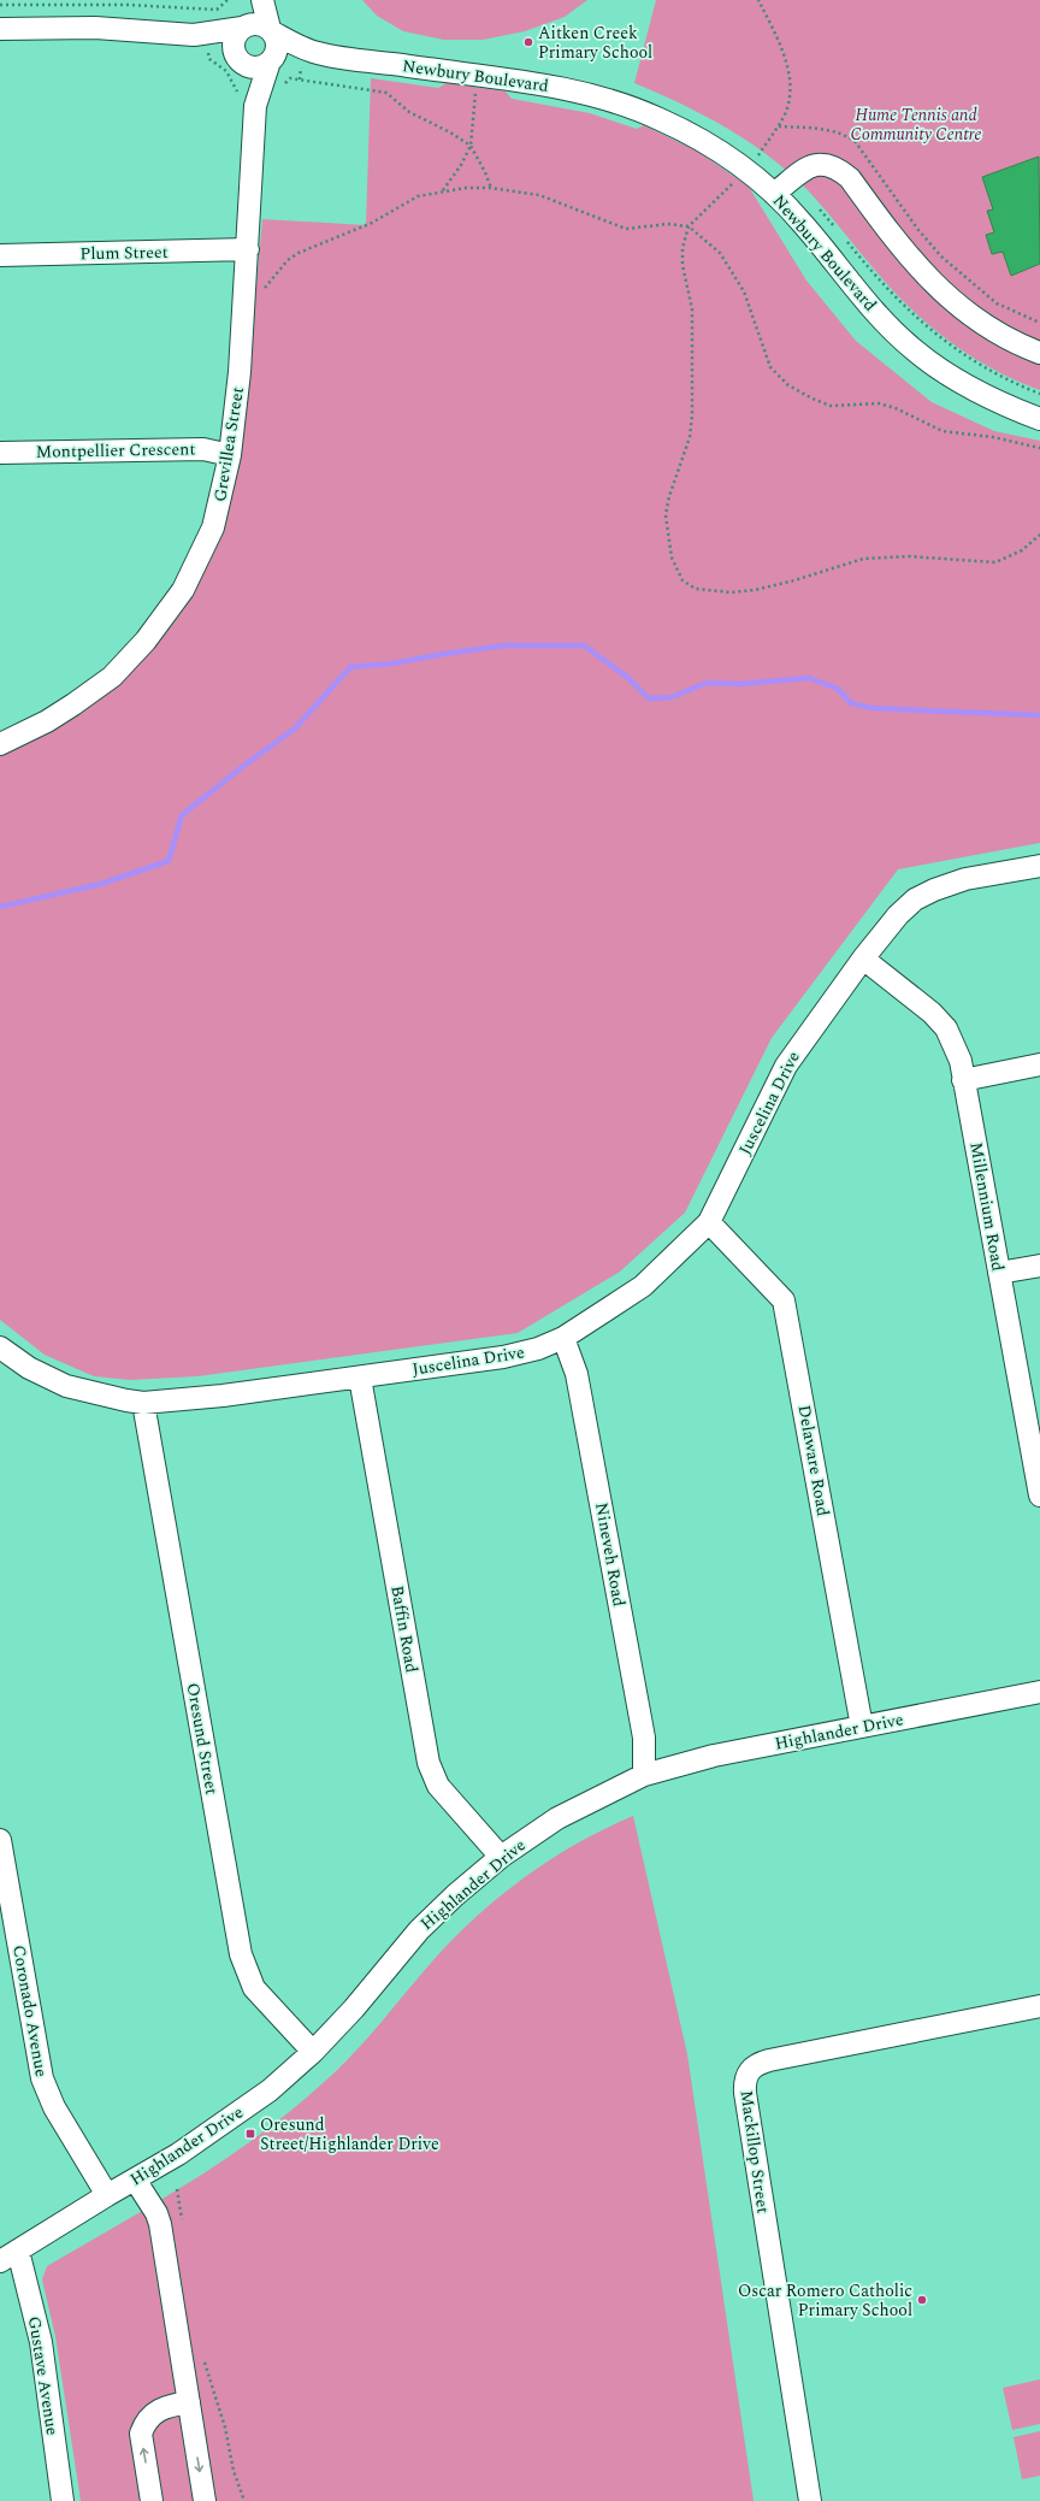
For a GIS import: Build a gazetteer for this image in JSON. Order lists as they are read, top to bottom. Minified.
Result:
{"streets":{"street":["Newbury Boulevard","Plum Street","Grevillea Street","Montpellier Crescent","Juscelina Drive","Millennium Road","Delaware Road","Nineveh Road","Baffin Road","Highlander Drive","Oresund Street","Coronado Avenue","Mackillop Street","Gustave Avenue"]},"crossings":[["Newbury Boulevard","Grevillea Street"],["Plum Street","Grevillea Street"],["Grevillea Street","Montpellier Crescent"],["Juscelina Drive","Millennium Road"],["Juscelina Drive","Delaware Road"],["Juscelina Drive","Nineveh Road"],["Juscelina Drive","Baffin Road"],["Juscelina Drive","Oresund Street"],["Delaware Road","Highlander Drive"],["Nineveh Road","Highlander Drive"],["Baffin Road","Highlander Drive"],["Highlander Drive","Oresund Street"],["Highlander Drive","Coronado Avenue"],["Highlander Drive","Gustave Avenue"]],"parks":["Hume Tennis and Community Centre"],"places":{"other":["Aitken Creek Primary School","Oscar Romero Catholic Primary School"],"transit":["Oresund Street/Highlander Drive"]}}
